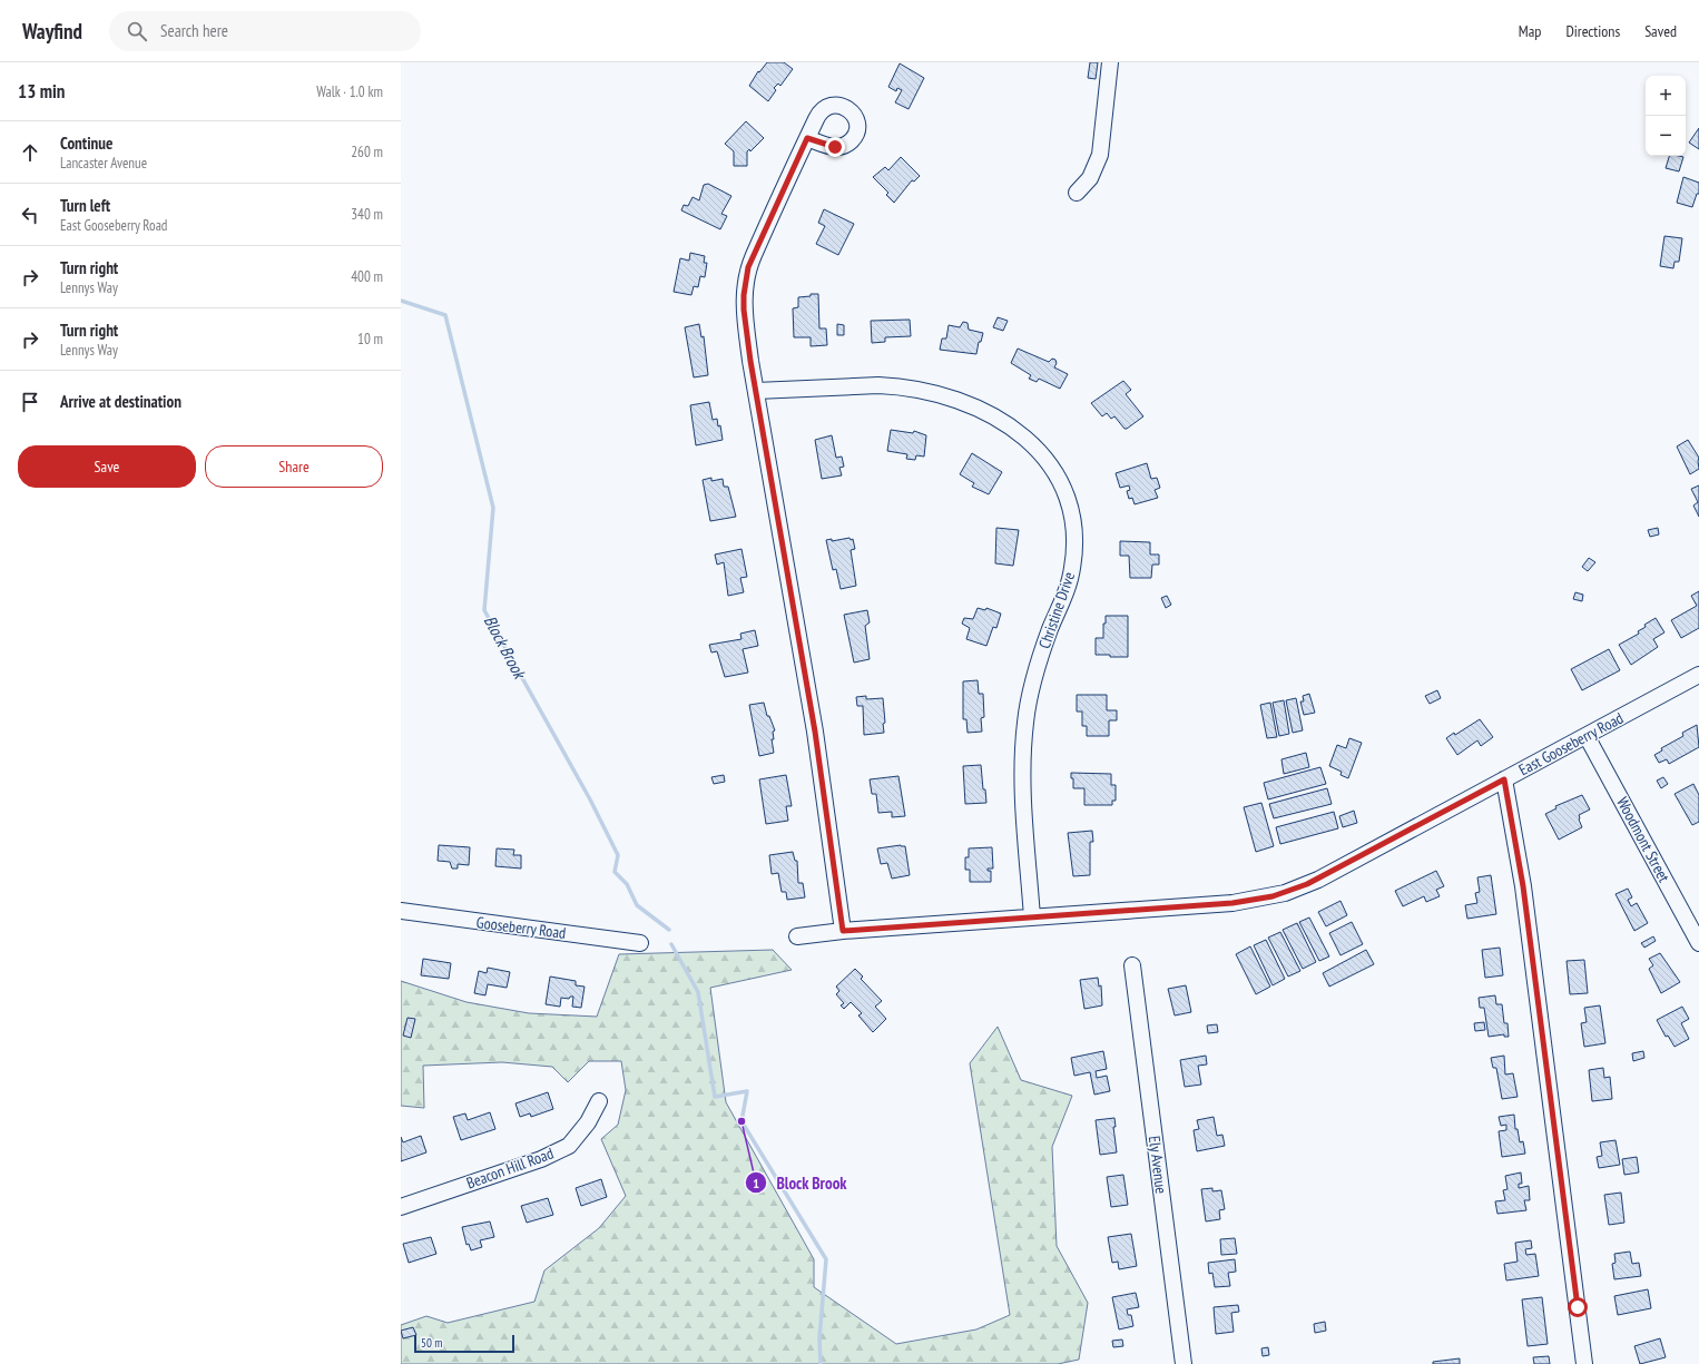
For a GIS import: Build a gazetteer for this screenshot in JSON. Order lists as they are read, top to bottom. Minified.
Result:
{"streets":{"street":["Christine Drive","East Gooseberry Road","Woodmont Street","Gooseberry Road","Ely Avenue","Beacon Hill Road"]},"crossings":[["Christine Drive","East Gooseberry Road"],["East Gooseberry Road","Woodmont Street"]],"water":["Block Brook"],"places":["Block Brook"],"scale_bar":"50 m","page":{"header":"Wayfind","search":"Search here","nav":["Map","Directions","Saved"],"heading":["13 min","Walk · 1.0 km"],"map_buttons":["+","−"],"list":[["Continue","Lancaster Avenue","260 m"],["Turn left","East Gooseberry Road","340 m"],["Turn right","Lennys Way","400 m"],["Turn right","Lennys Way","10 m"],"Arrive at destination"],"buttons":["Save","Share"],"scale":"50 m"}}
